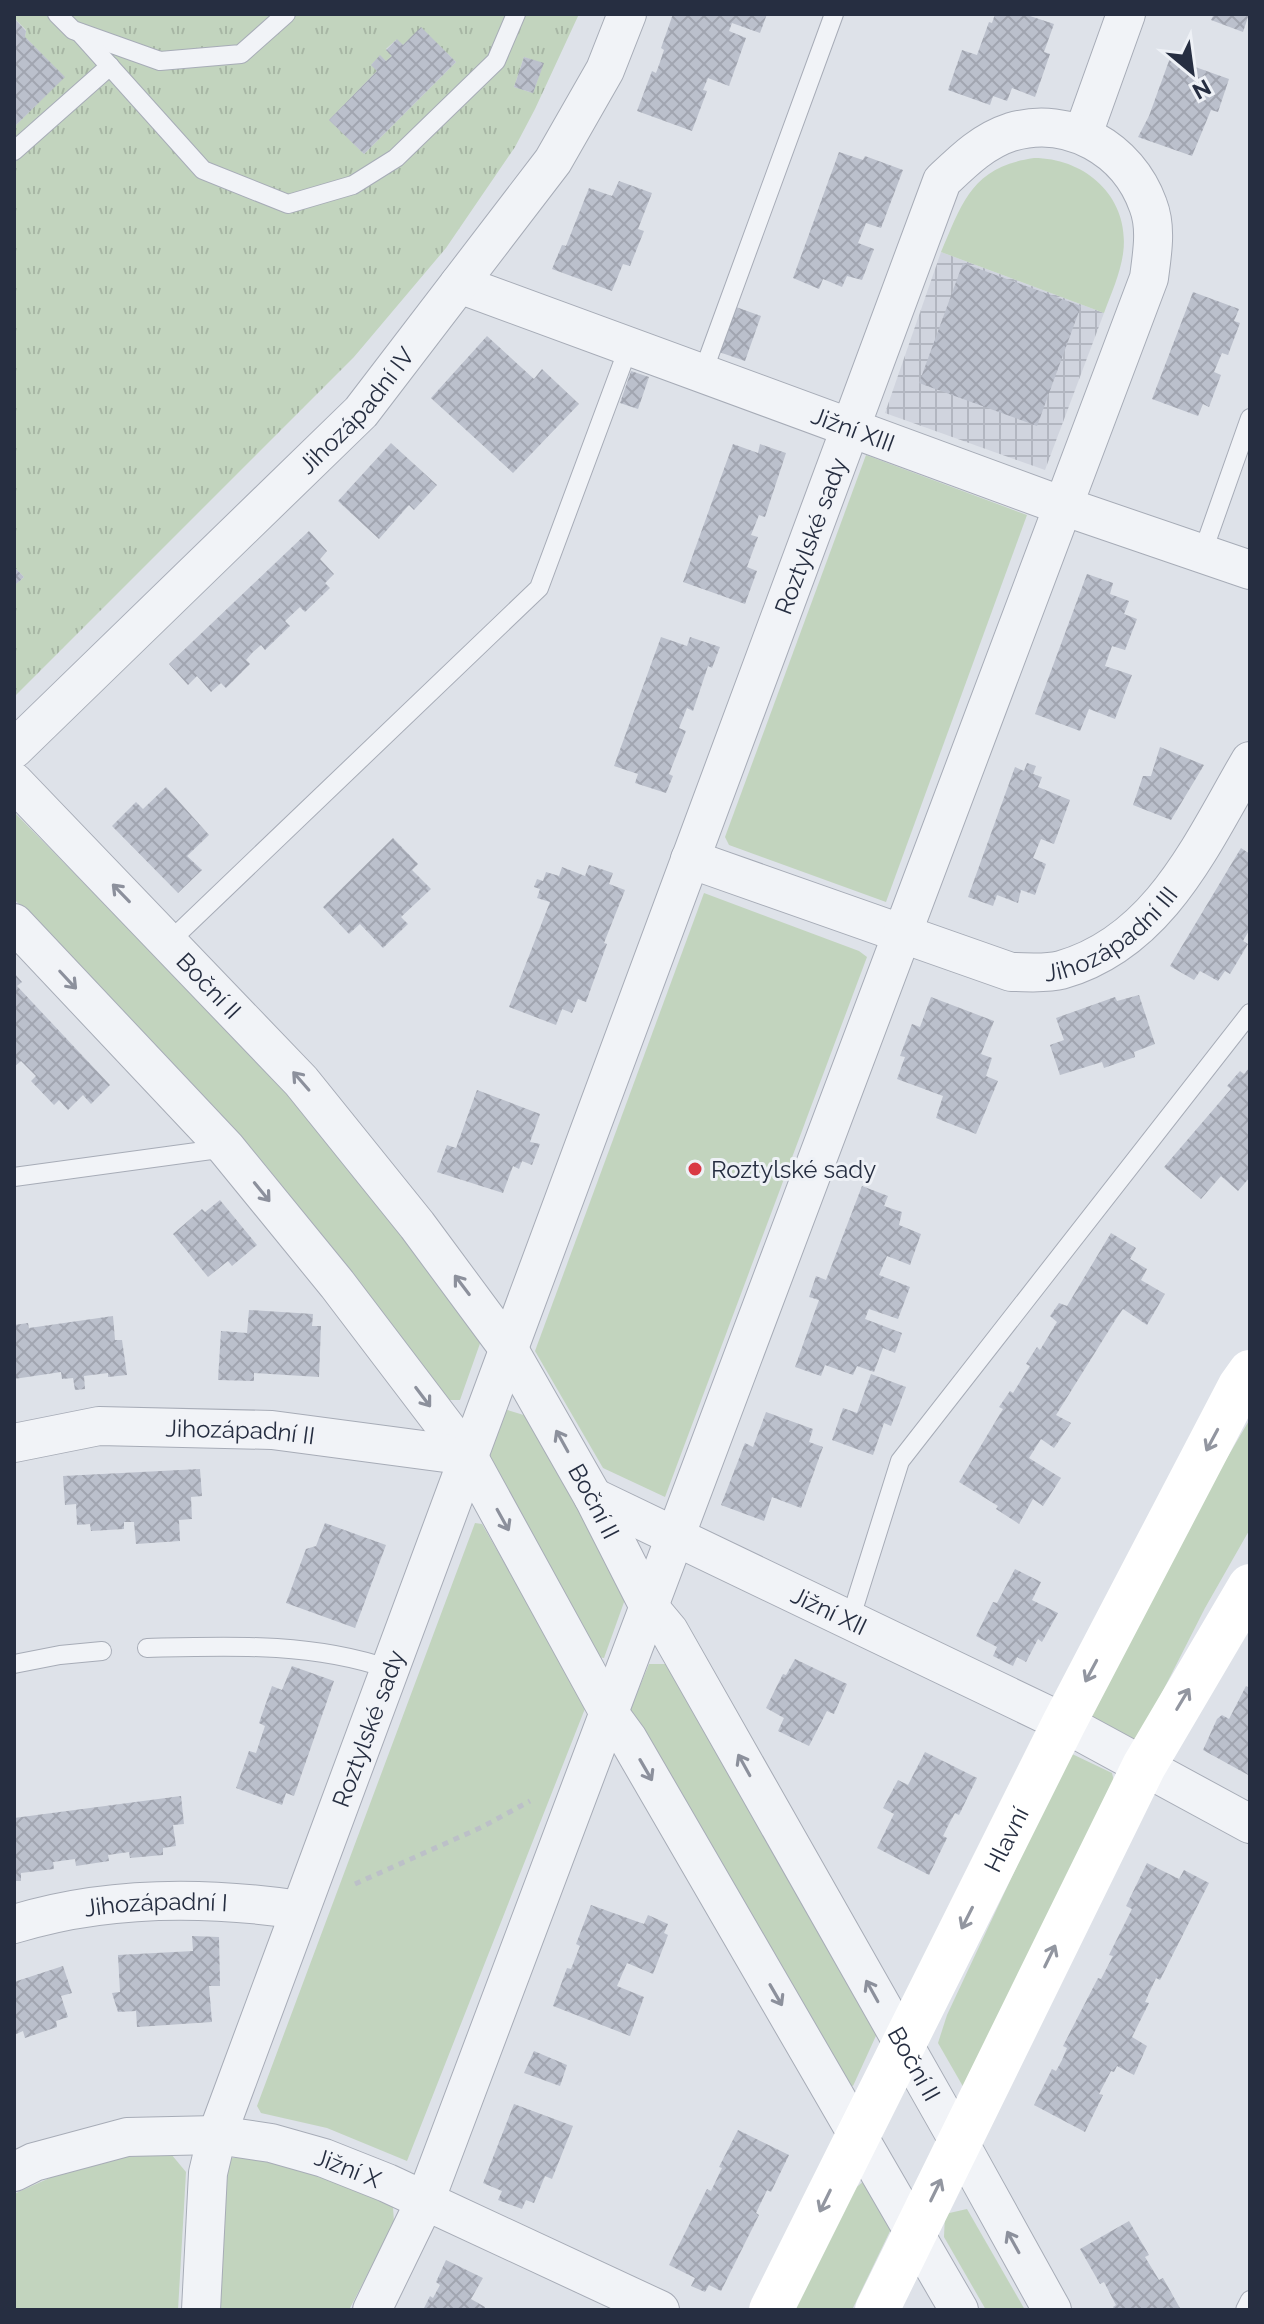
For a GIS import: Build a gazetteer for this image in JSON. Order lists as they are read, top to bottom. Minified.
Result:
{"streets":{"street":["Jihozápadní IV","Jižní XIII","Roztylské sady","Jihozápadní III","Boční II","Jihozápadní II","Jižní XII","Hlavní","Jihozápadní I","Jižní X"]},"crossings":[["Jihozápadní IV","Jižní XIII"],["Jižní XIII","Roztylské sady"],["Roztylské sady","Jihozápadní III"],["Roztylské sady","Boční II"],["Roztylské sady","Jihozápadní II"],["Roztylské sady","Jižní XII"],["Roztylské sady","Jihozápadní I"],["Roztylské sady","Jižní X"],["Boční II","Jižní XII"],["Boční II","Hlavní"],["Jižní XII","Hlavní"]],"places":["Roztylské sady"],"north":"bottom right"}
